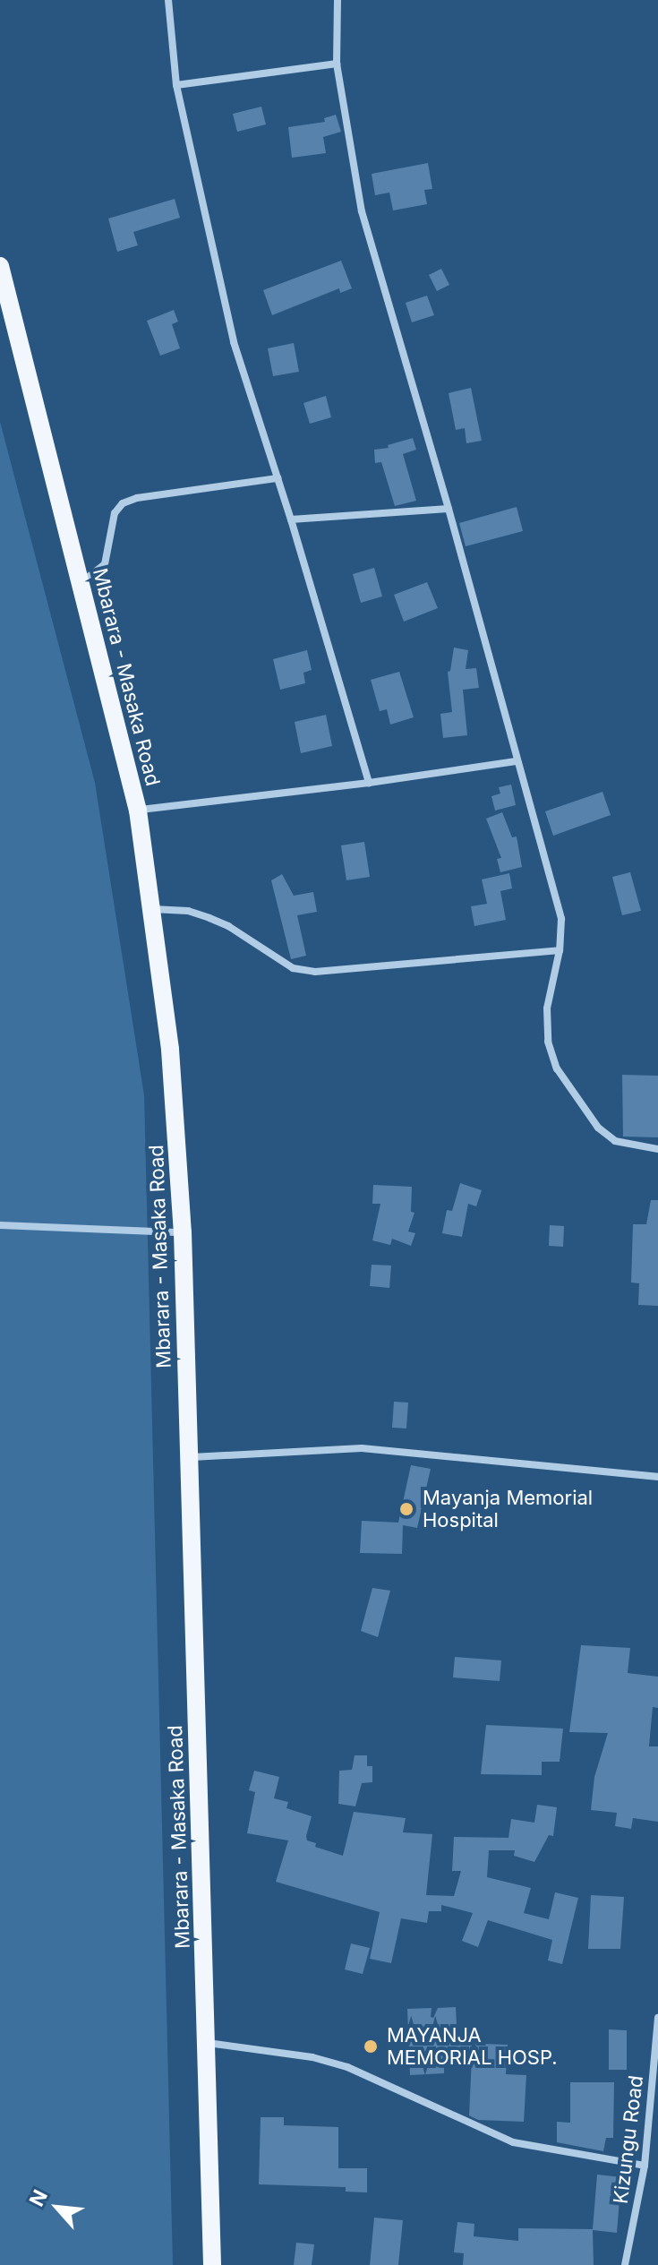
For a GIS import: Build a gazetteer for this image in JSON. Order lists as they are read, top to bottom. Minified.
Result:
{"streets":{"main road":["Mbarara - Masaka Road"],"street":["Kizungu Road"]},"places":["Mayanja Memorial Hospital","MAYANJA MEMORIAL HOSP."],"north":"top left"}
